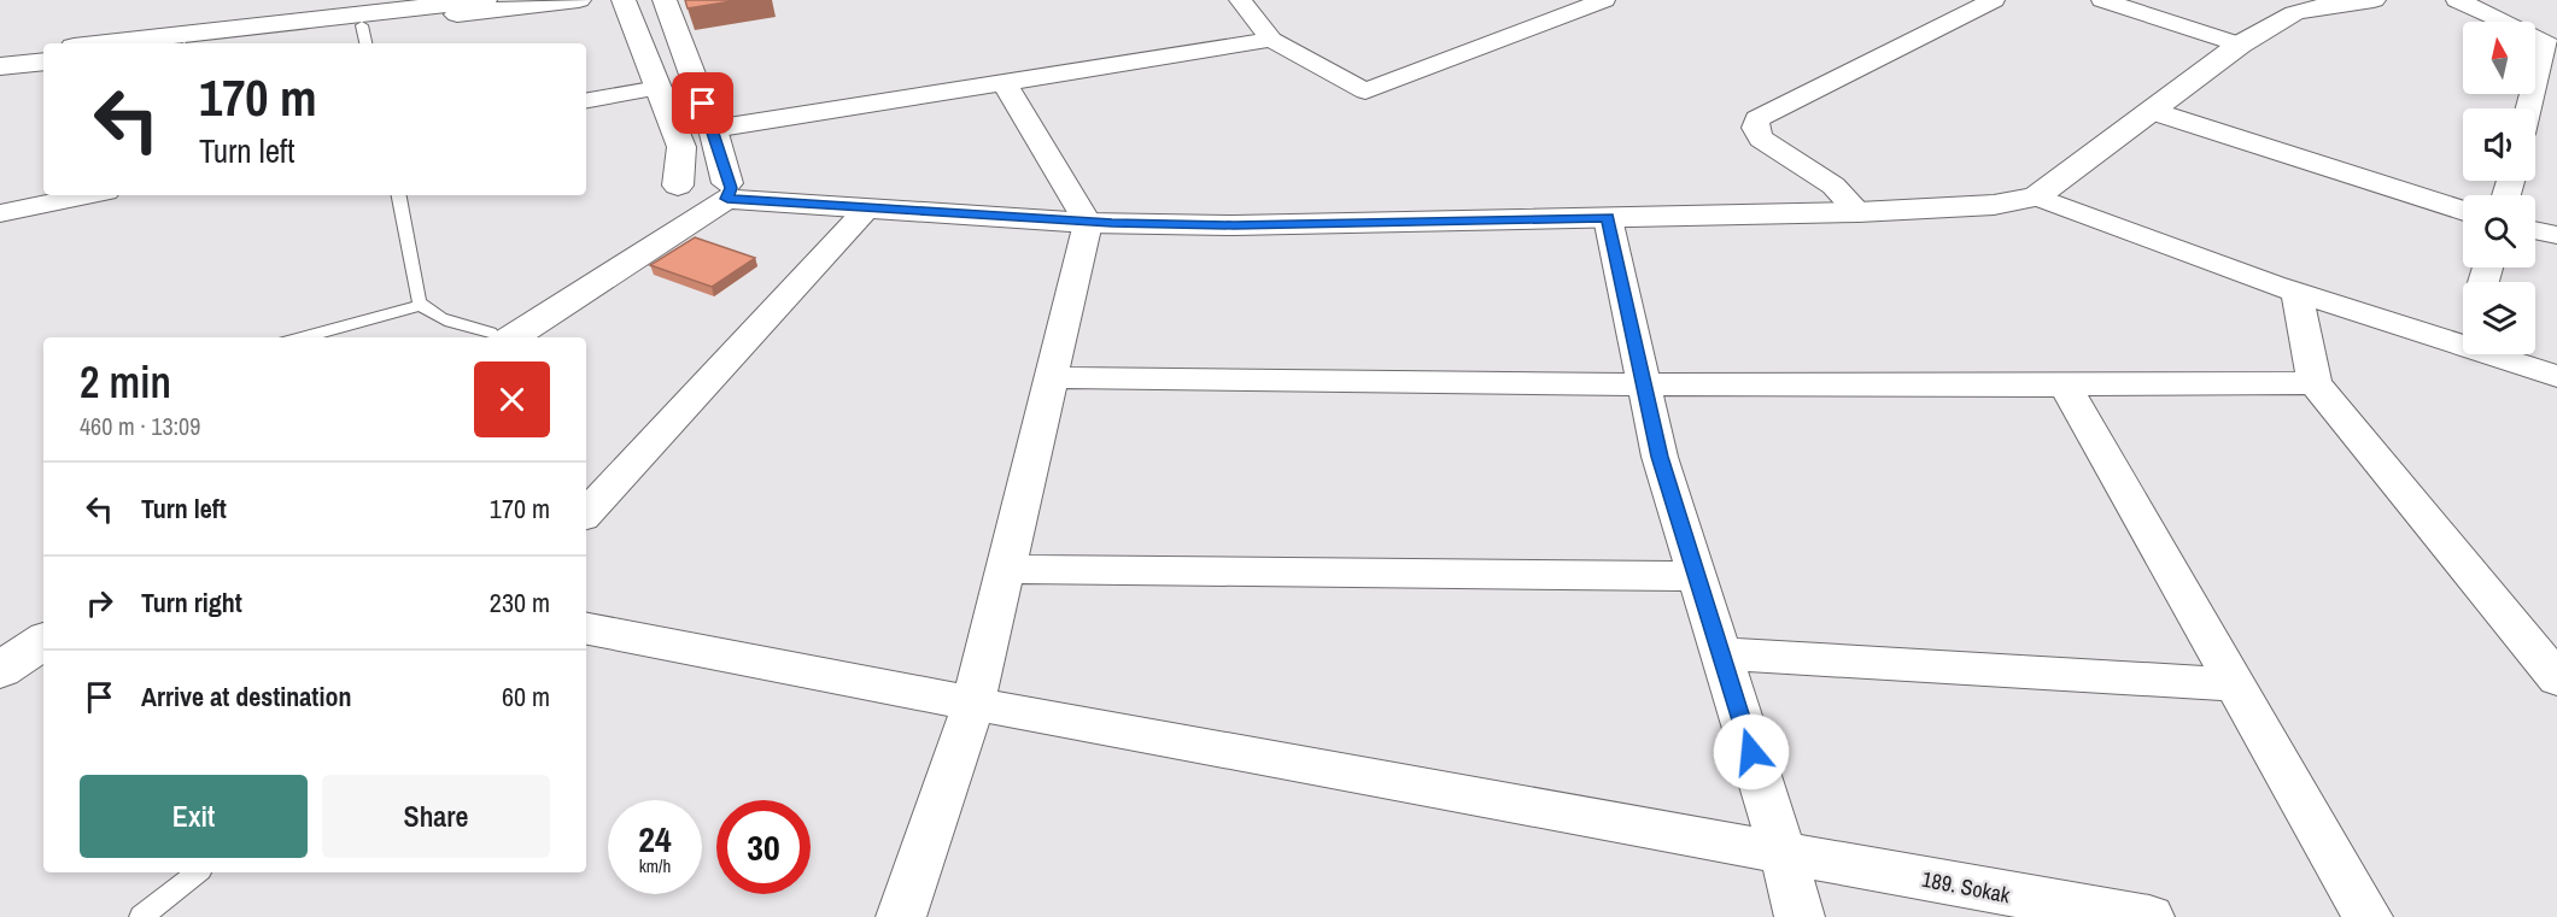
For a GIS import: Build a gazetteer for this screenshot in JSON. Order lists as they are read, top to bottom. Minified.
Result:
{"streets":{"street":["189. Sokak"]},"north":"top","page":{"turn":["170 m","Turn left"],"heading":["2 min","460 m · 13:09"],"list":[{"name":"Turn left","value":"170 m"},{"name":"Turn right","value":"230 m"},{"name":"Arrive at destination","value":"60 m"}],"buttons":["Exit","Share"],"speed":"24 km/h","limit":"30"}}
